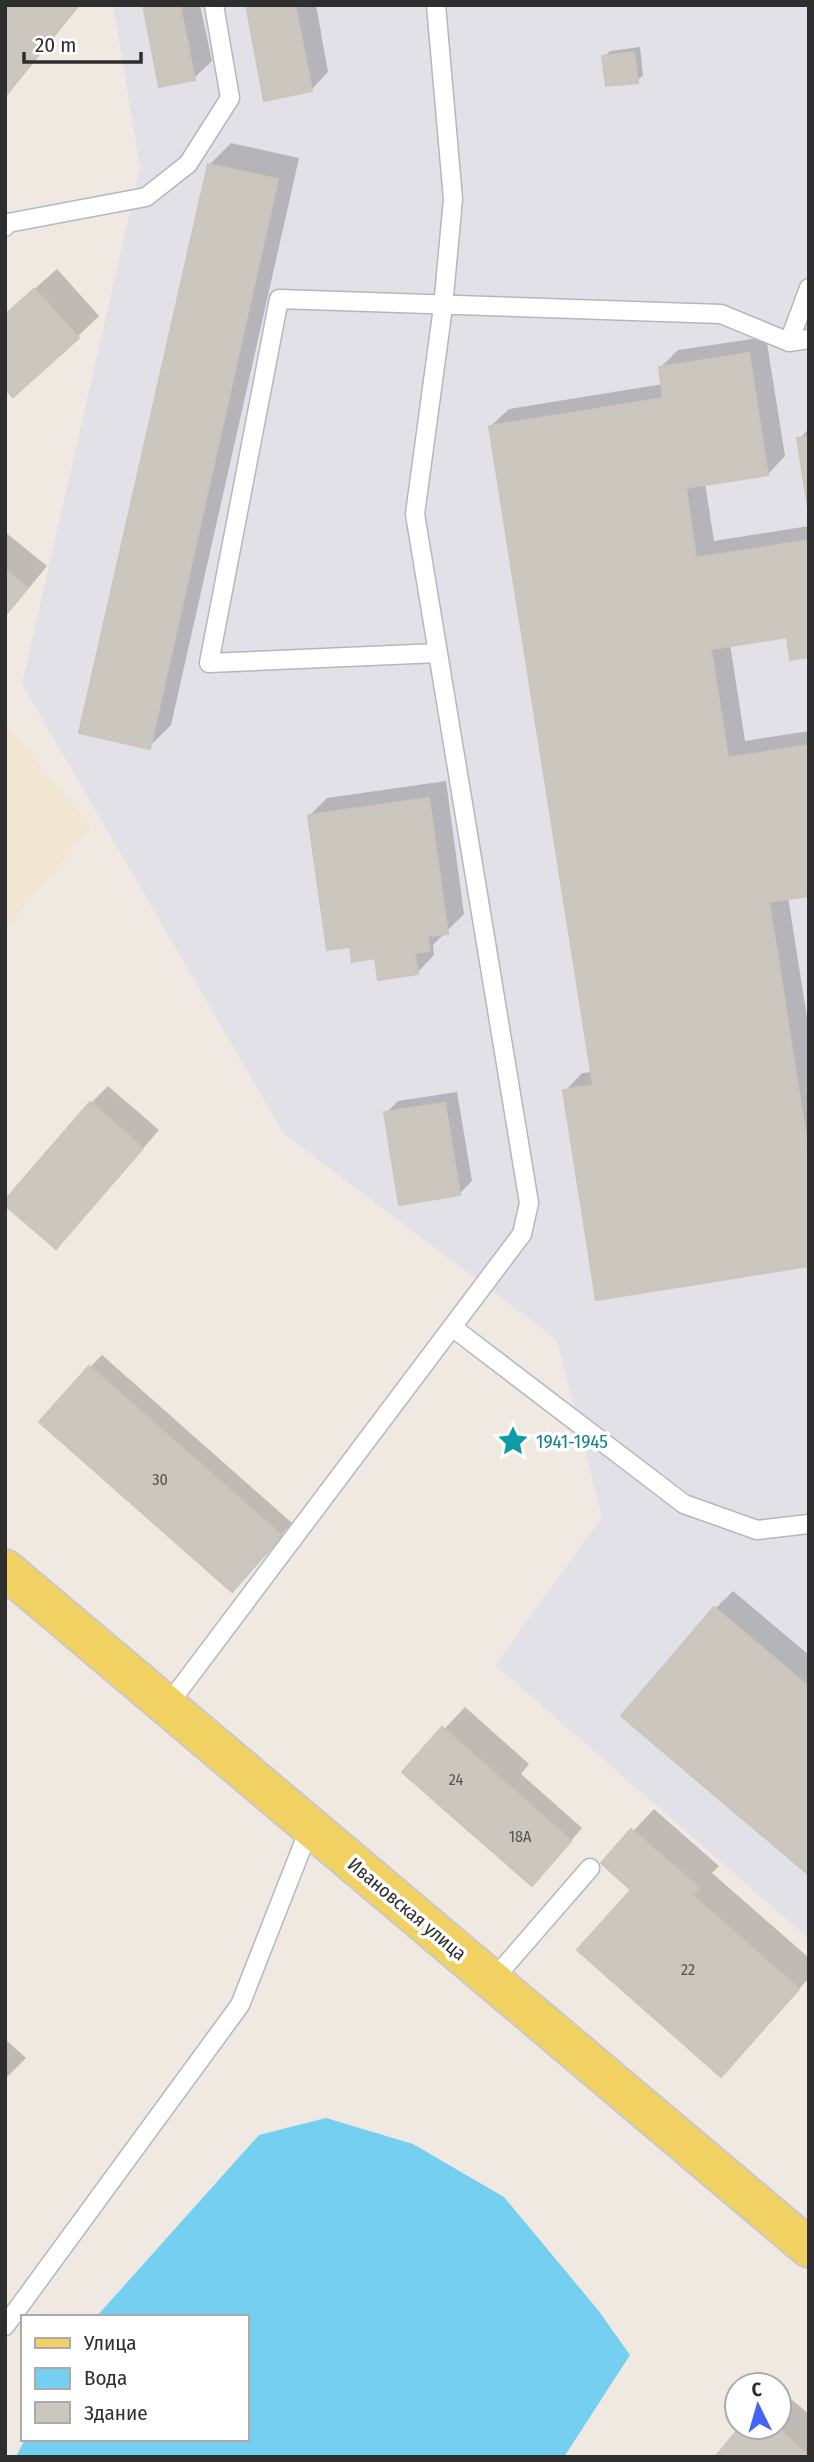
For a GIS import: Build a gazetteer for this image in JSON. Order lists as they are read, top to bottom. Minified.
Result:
{"streets":{"main road":["Ивановская улица"]},"places":{"place":["1941-1945"]},"house_numbers":["30","24","18А","22"],"legend":["Улица","Вода","Здание"],"scale_bar":"20 m","north":"top"}
